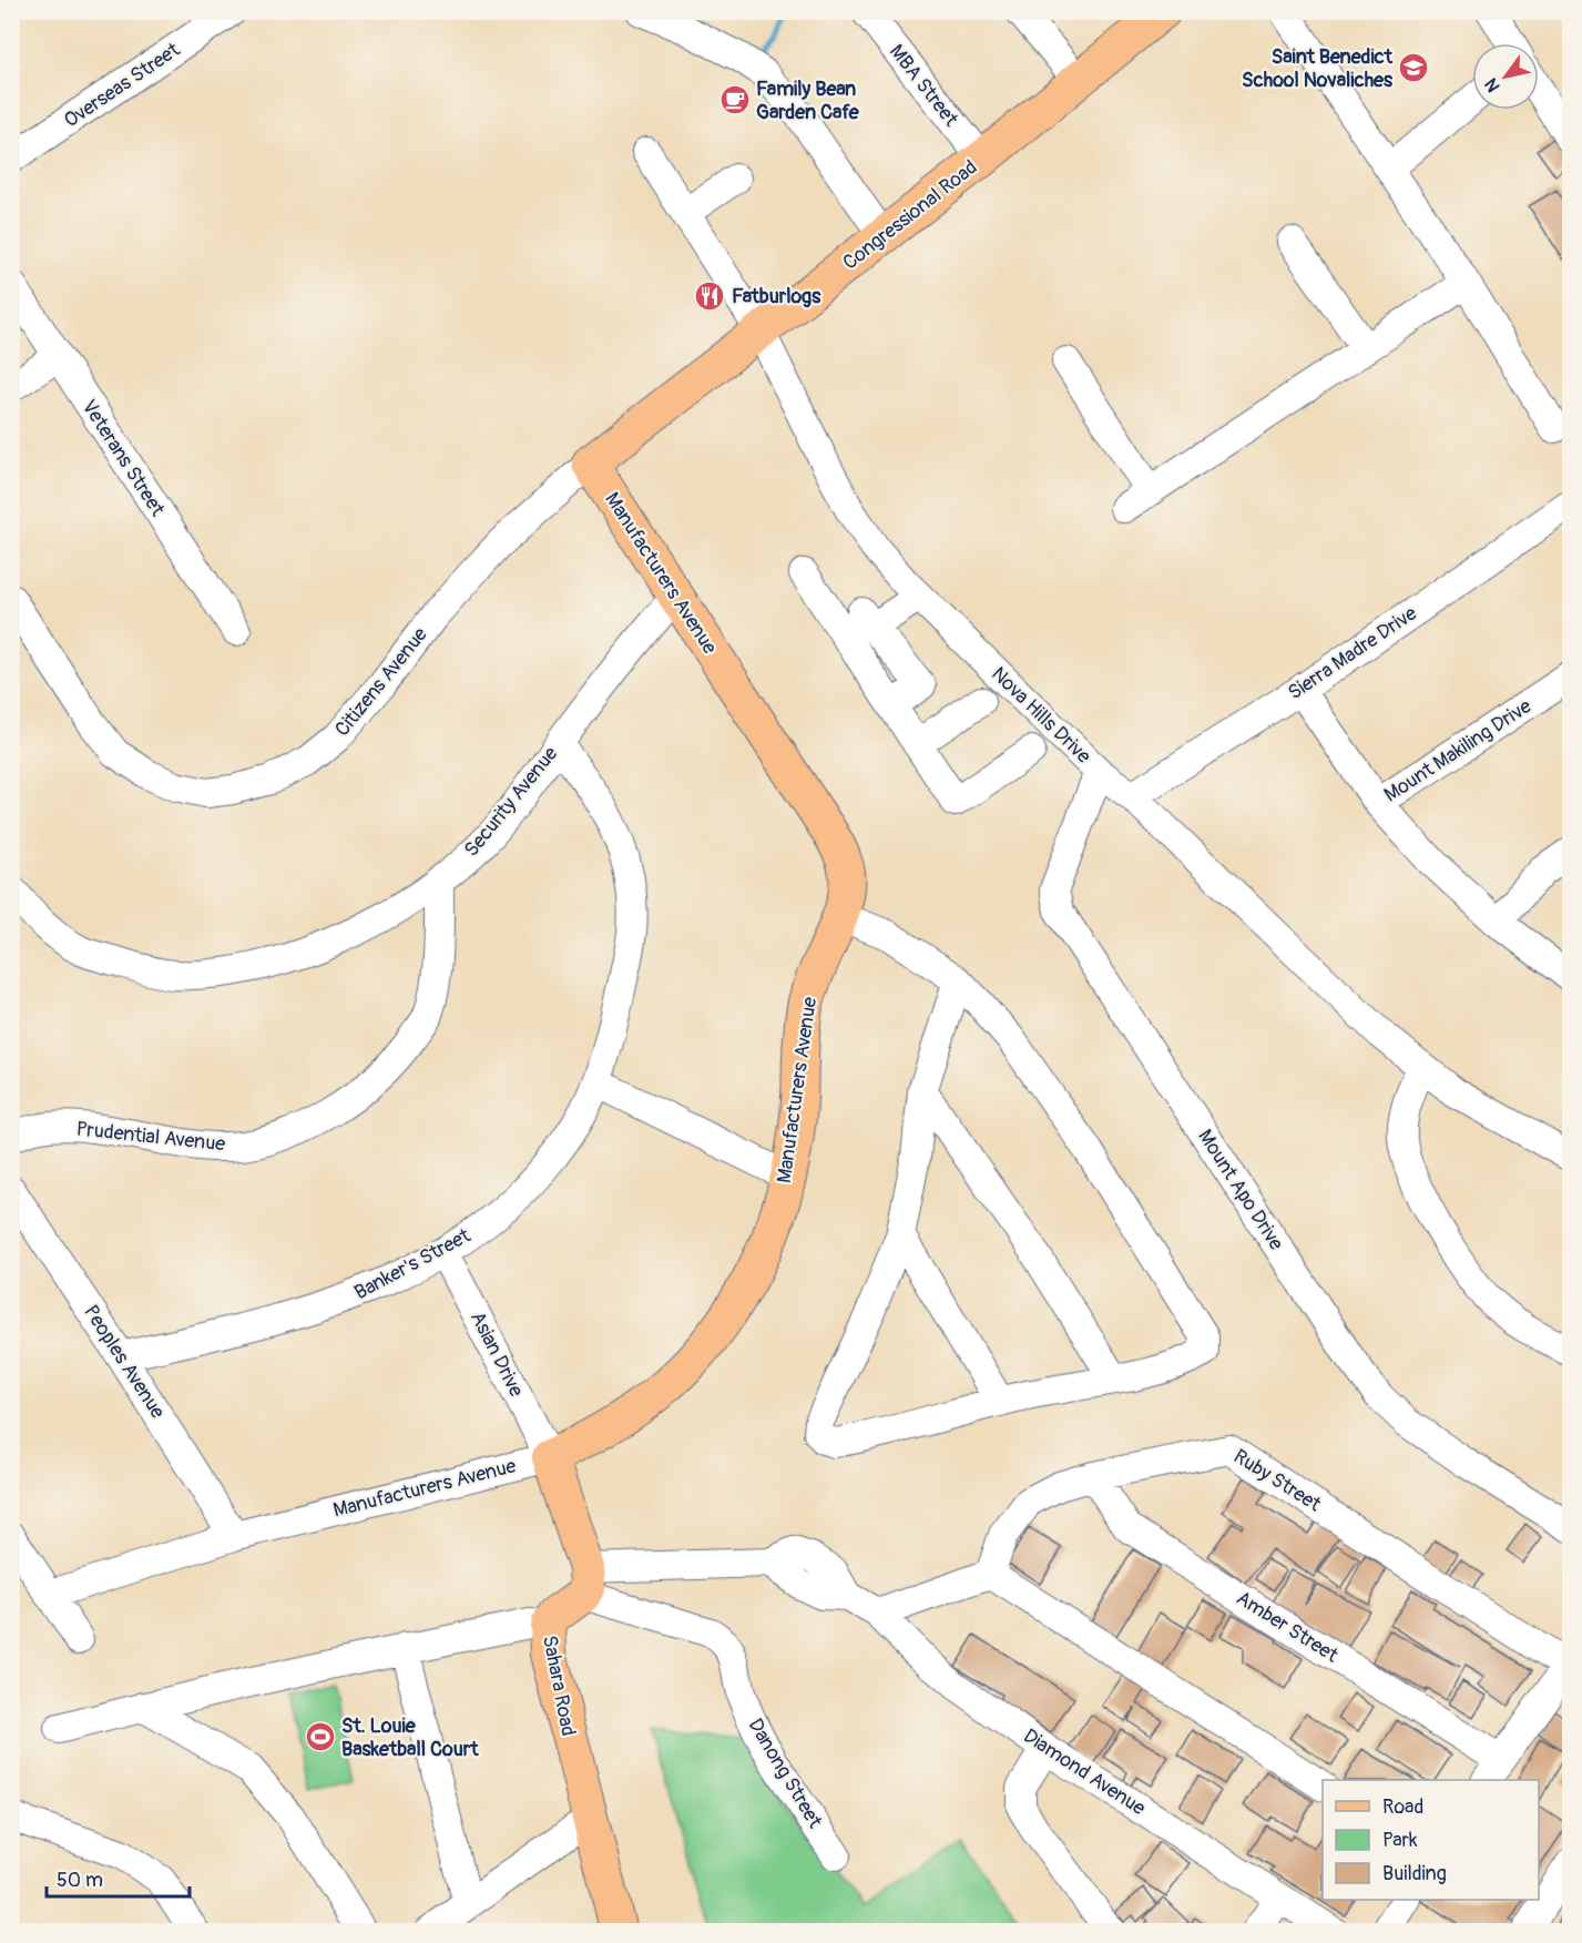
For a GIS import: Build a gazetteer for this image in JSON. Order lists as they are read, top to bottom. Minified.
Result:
{"streets":{"main road":["Congressional Road","Manufacturers Avenue","Sahara Road"],"street":["Overseas Street","MBA Street","Veterans Street","Sierra Madre Drive","Citizens Avenue","Nova Hills Drive","Mount Makiling Drive","Security Avenue","Prudential Avenue","Mount Apo Drive","Banker's Street","Asian Drive","Peoples Avenue","Ruby Street","Amber Street","Diamond Avenue","Danong Street"]},"crossings":[["MBA Street","Congressional Road"],["Congressional Road","Manufacturers Avenue"],["Congressional Road","Citizens Avenue"],["Congressional Road","Nova Hills Drive"],["Manufacturers Avenue","Citizens Avenue"],["Manufacturers Avenue","Security Avenue"],["Manufacturers Avenue","Asian Drive"],["Manufacturers Avenue","Peoples Avenue"],["Sierra Madre Drive","Nova Hills Drive"],["Nova Hills Drive","Mount Apo Drive"],["Security Avenue","Prudential Avenue"],["Security Avenue","Banker's Street"],["Banker's Street","Asian Drive"],["Banker's Street","Peoples Avenue"],["Ruby Street","Amber Street"],["Sahara Road","Diamond Avenue"],["Sahara Road","Danong Street"],["Diamond Avenue","Danong Street"]],"places":{"school or university":["Saint Benedict School Novaliches"],"cafe":["Family Bean Garden Cafe"],"restaurant":["Fatburlogs"],"sports":["St. Louie Basketball Court"]},"legend":["Road","Park","Building"],"scale_bar":"50 m","north":"bottom left"}
